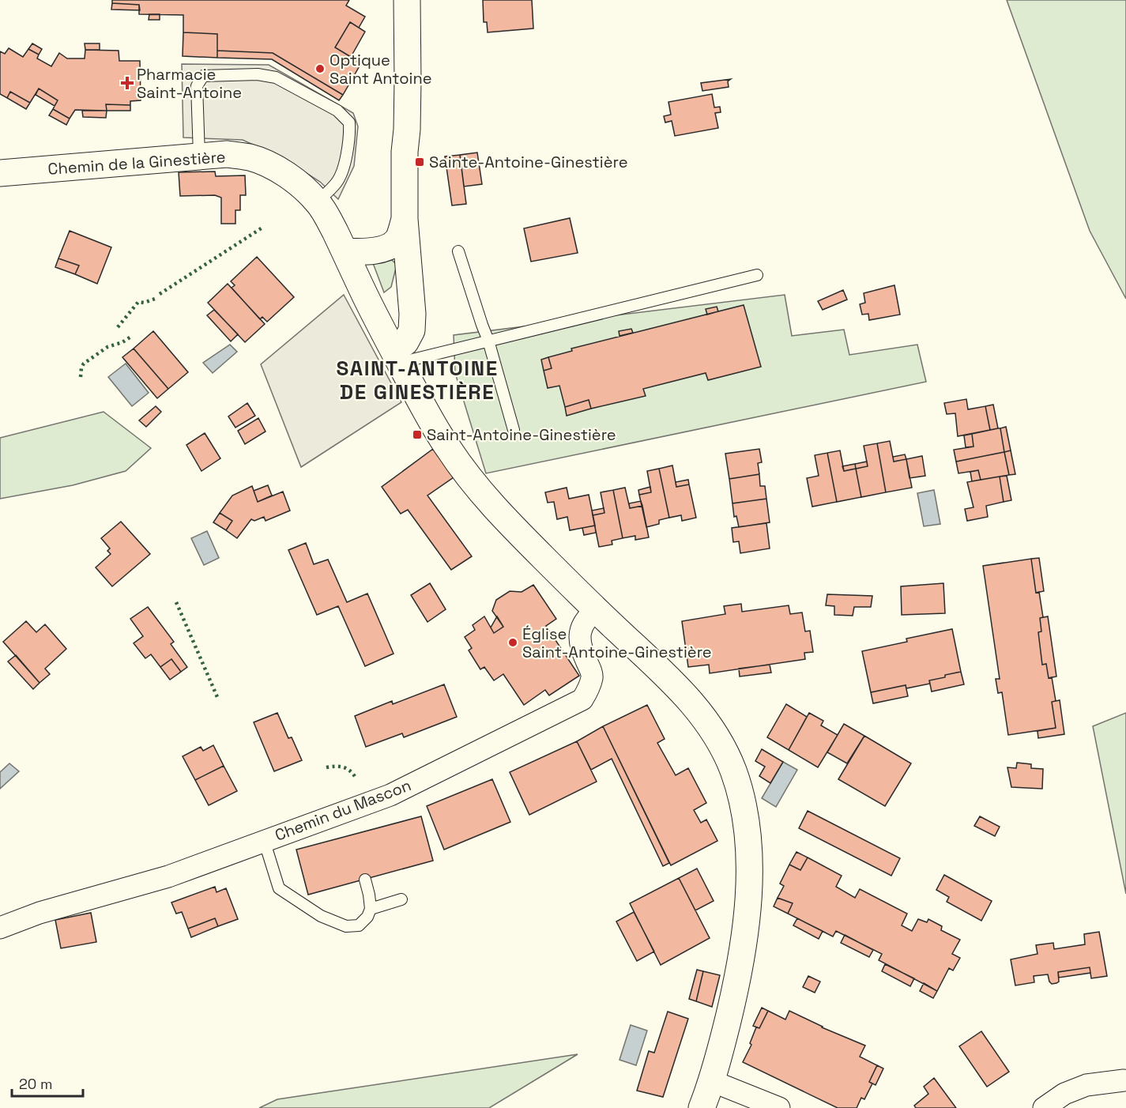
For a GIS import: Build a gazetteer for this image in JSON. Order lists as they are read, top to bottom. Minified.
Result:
{"streets":{"street":["Chemin de la Ginestière","Chemin du Mascon"]},"crossings":[["Chemin de la Ginestière","Chemin du Mascon"]],"districts":["SAINT-ANTOINE DE GINESTIÈRE"],"places":{"other":["Optique Saint Antoine","Église Saint-Antoine-Ginestière"],"health":["Pharmacie Saint-Antoine"],"transit":["Sainte-Antoine-Ginestière","Saint-Antoine-Ginestière"]},"scale_bar":"20 m"}
